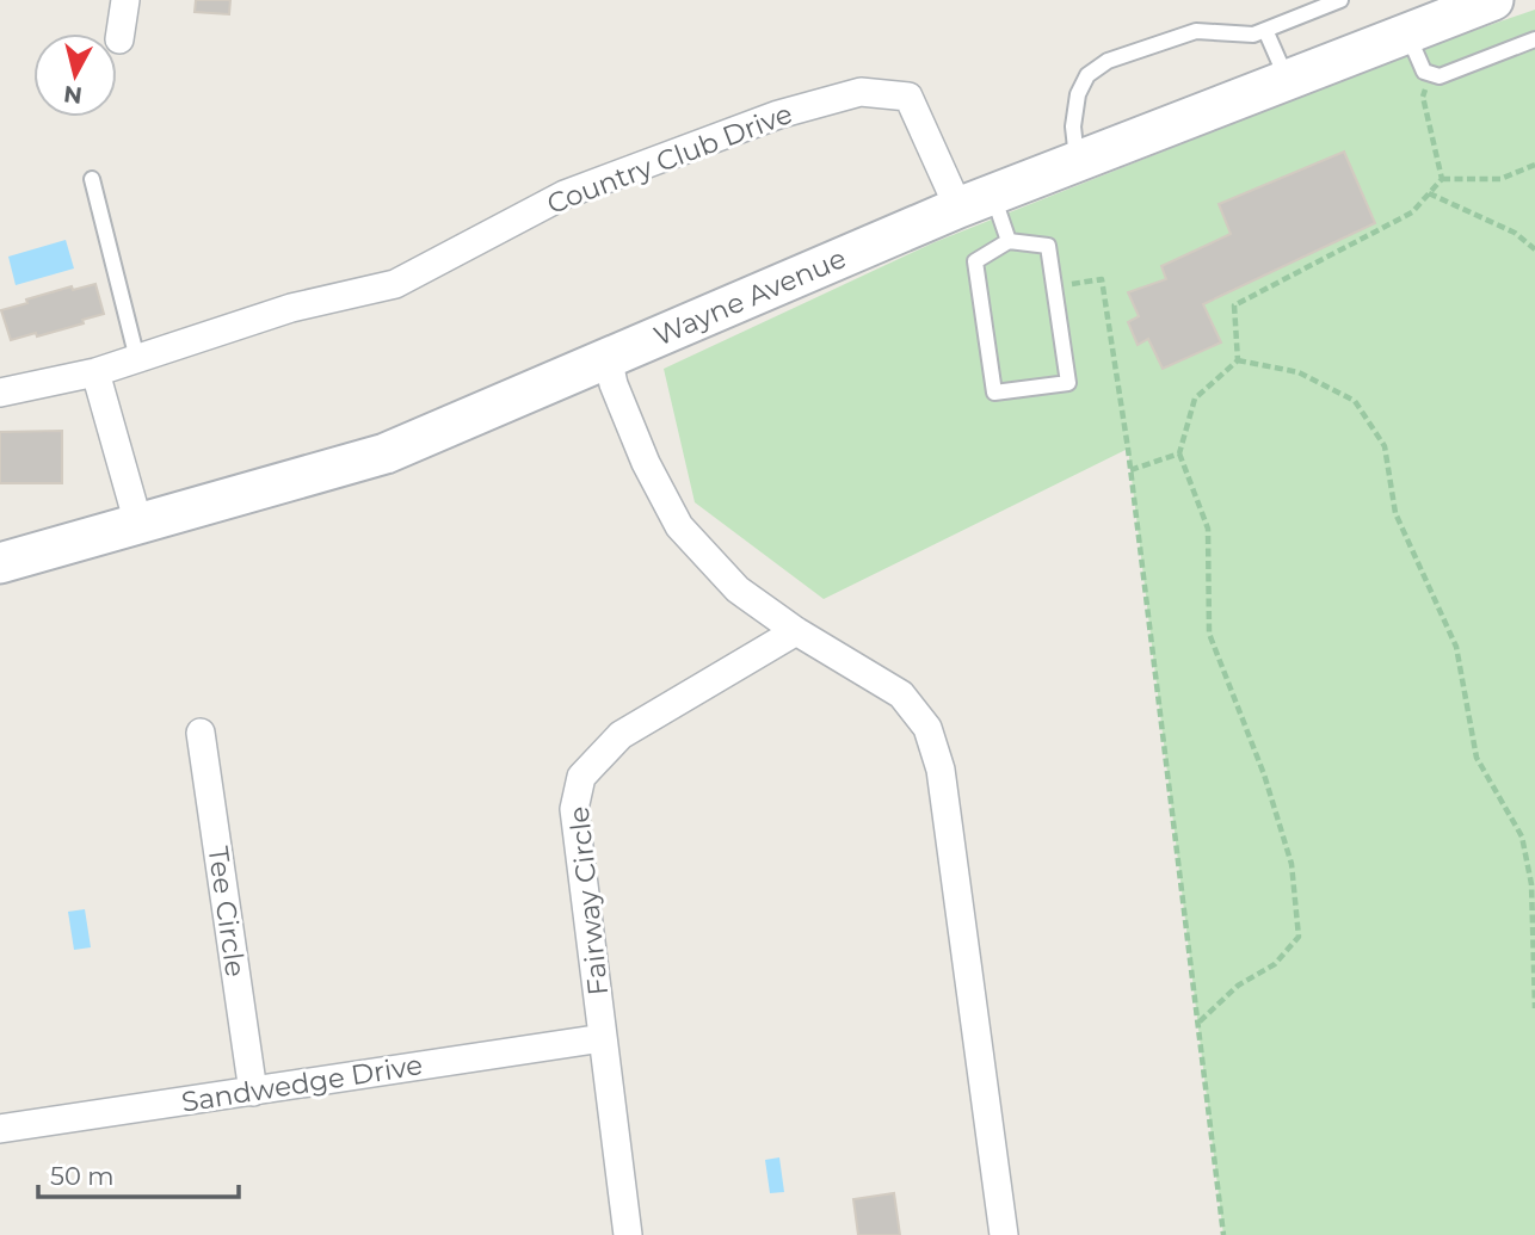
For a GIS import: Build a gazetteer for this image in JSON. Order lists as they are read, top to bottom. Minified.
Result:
{"streets":{"street":["Country Club Drive","Wayne Avenue","Fairway Circle","Tee Circle","Sandwedge Drive"]},"crossings":[["Country Club Drive","Wayne Avenue"],["Fairway Circle","Sandwedge Drive"],["Tee Circle","Sandwedge Drive"]],"scale_bar":"50 m","north":"bottom"}
